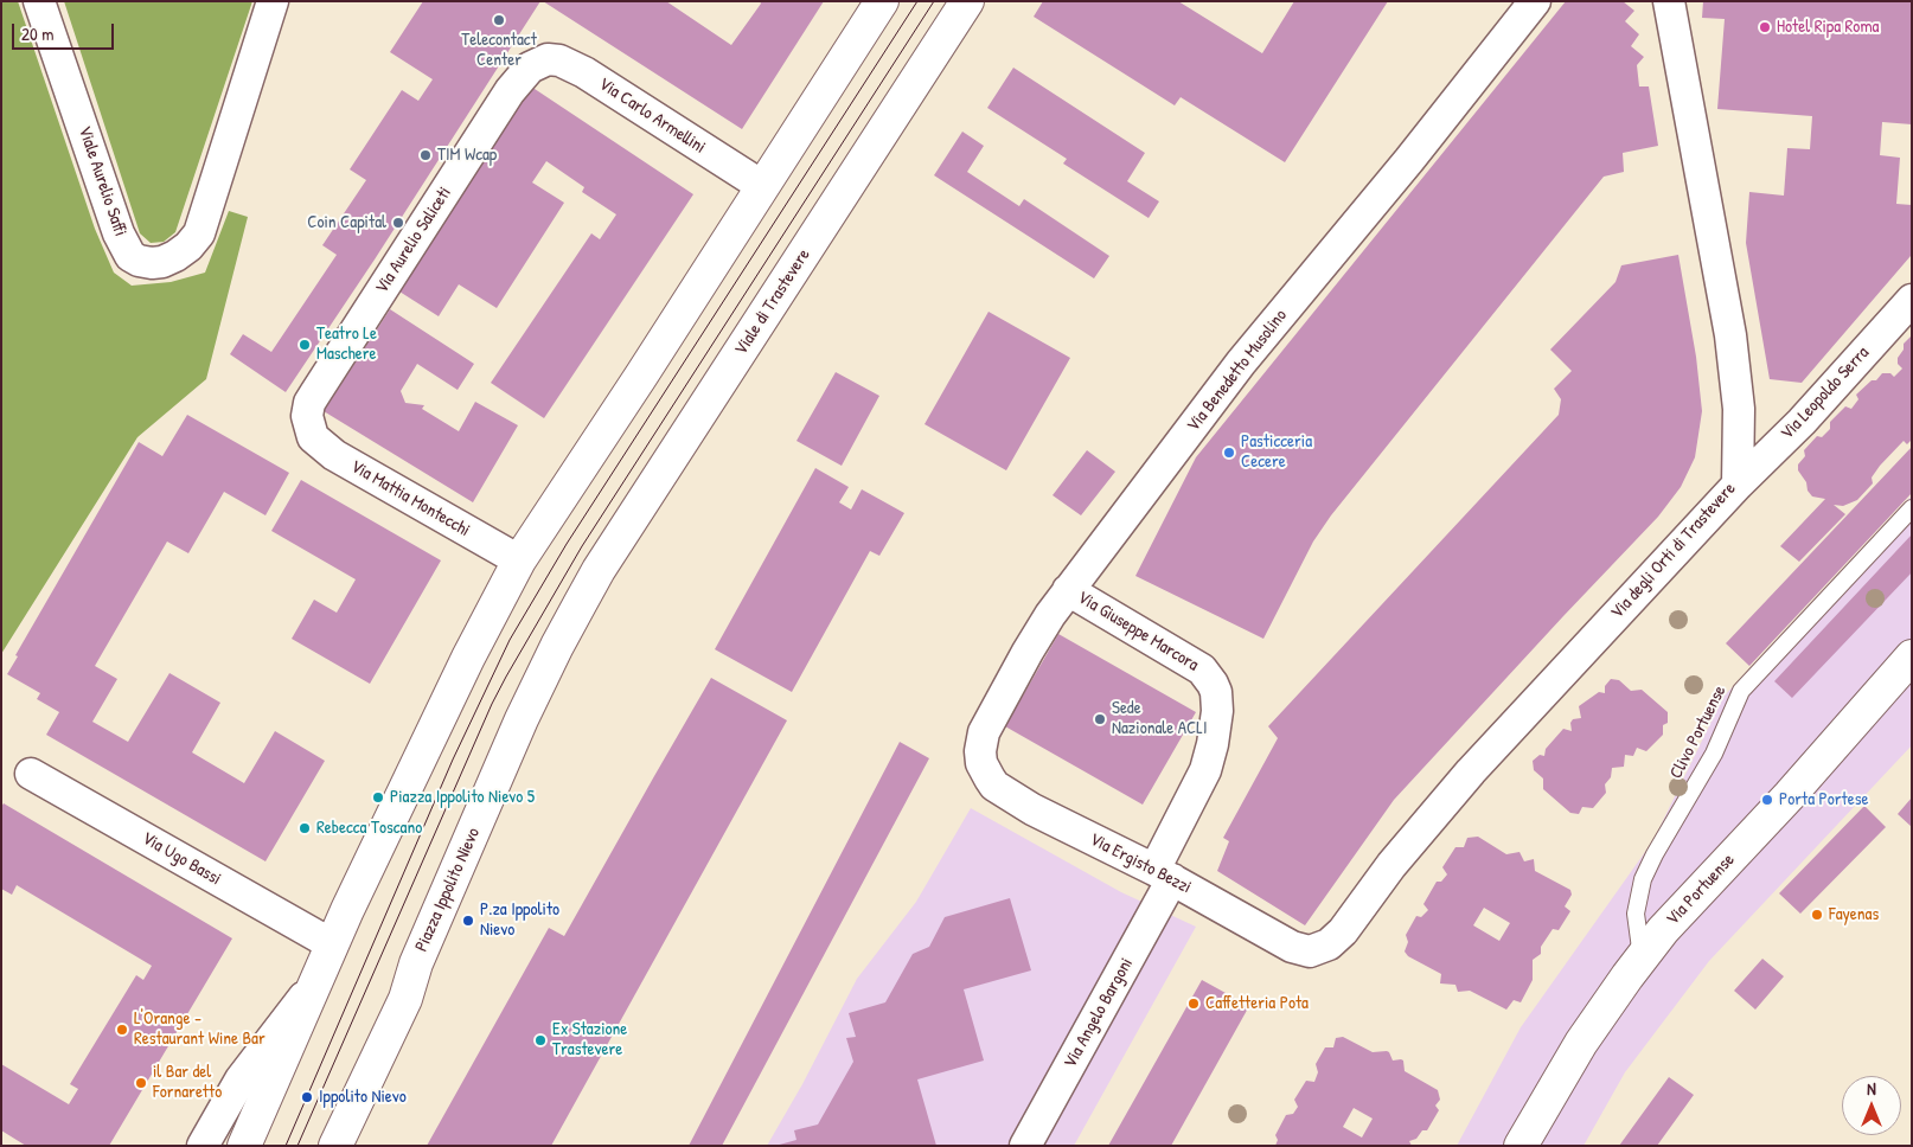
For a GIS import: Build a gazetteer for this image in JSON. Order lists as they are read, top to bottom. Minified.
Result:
{"streets":{"main road":["Viale di Trastevere","Piazza Ippolito Nievo","Via Portuense"],"street":["Via Carlo Armellini","Viale Aurelio Saffi","Via Aurelio Saliceti","Via Benedetto Musolino","Via Leopoldo Serra","Via Mattia Montecchi","Via degli Orti di Trastevere","Via Giuseppe Marcora","Via Ugo Bassi","Via Ergisto Bezzi","Via Angelo Bargoni"],"lane":["Clivo Portuense"]},"crossings":[["Via Carlo Armellini","Via Aurelio Saliceti"],["Via Aurelio Saliceti","Via Mattia Montecchi"],["Viale di Trastevere","Piazza Ippolito Nievo"],["Via Benedetto Musolino","Via Giuseppe Marcora"],["Via Benedetto Musolino","Via Ergisto Bezzi"],["Via Leopoldo Serra","Via degli Orti di Trastevere"],["Via degli Orti di Trastevere","Via Ergisto Bezzi"],["Via Giuseppe Marcora","Via Ergisto Bezzi"],["Via Giuseppe Marcora","Via Angelo Bargoni"],["Clivo Portuense","Via Portuense"],["Via Ergisto Bezzi","Via Angelo Bargoni"]],"places":["Telecontact Center","Hotel Ripa Roma","TIM Wcap","Coin Capital","Teatro Le Maschere","Pasticceria Cecere","Sede Nazionale ACLI","Piazza Ippolito Nievo 5","Porta Portese","Rebecca Toscano","Fayenas","P.za Ippolito Nievo","Caffetteria Pota","L'Orange - Restaurant Wine Bar","Ex Stazione Trastevere","il Bar del Fornaretto","Ippolito Nievo"],"scale_bar":"20 m","north":"top"}
